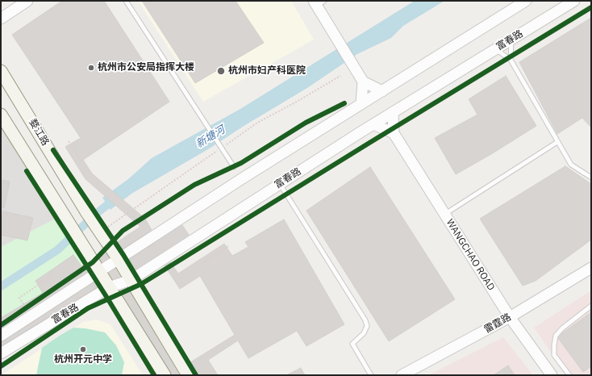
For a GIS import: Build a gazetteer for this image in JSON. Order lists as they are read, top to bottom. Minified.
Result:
{"streets":{"main road":["婺江路"],"street":["富春路","WANGCHAO ROAD","雷霆路"]},"crossings":[["富春路","婺江路"],["富春路","WANGCHAO ROAD"],["WANGCHAO ROAD","雷霆路"]],"water":["新塘河"],"places":["杭州市公安局指挥大楼","杭州市妇产科医院","杭州开元中学"]}
